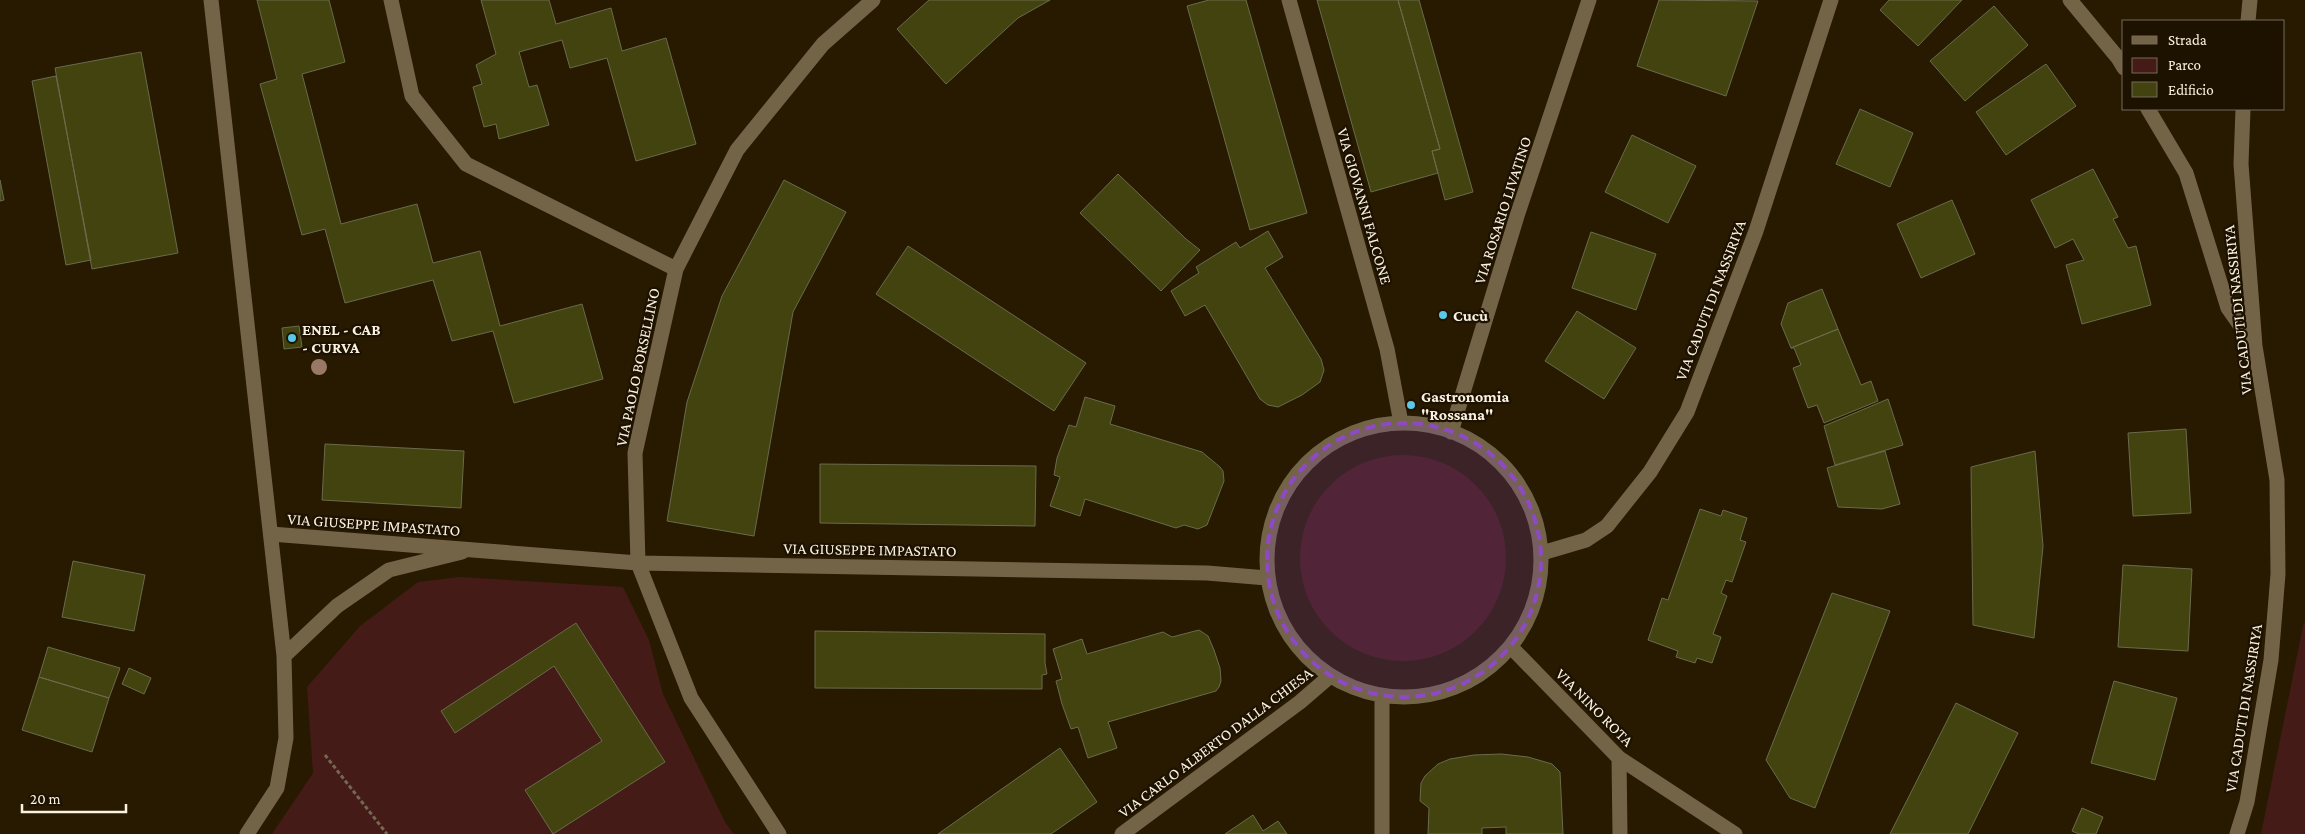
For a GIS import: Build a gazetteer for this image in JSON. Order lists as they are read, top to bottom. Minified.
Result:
{"streets":{"street":["VIA GIOVANNI FALCONE","VIA ROSARIO LIVATINO","VIA CADUTI DI NASSIRIYA","VIA PAOLO BORSELLINO","VIA GIUSEPPE IMPASTATO","VIA NINO ROTA","VIA CARLO ALBERTO DALLA CHIESA"]},"crossings":[["VIA PAOLO BORSELLINO","VIA GIUSEPPE IMPASTATO"]],"places":["Cucù","ENEL - CAB - CURVA","Gastronomia \"Rossana\""],"legend":["Strada","Parco","Edificio"],"scale_bar":"20 m"}
